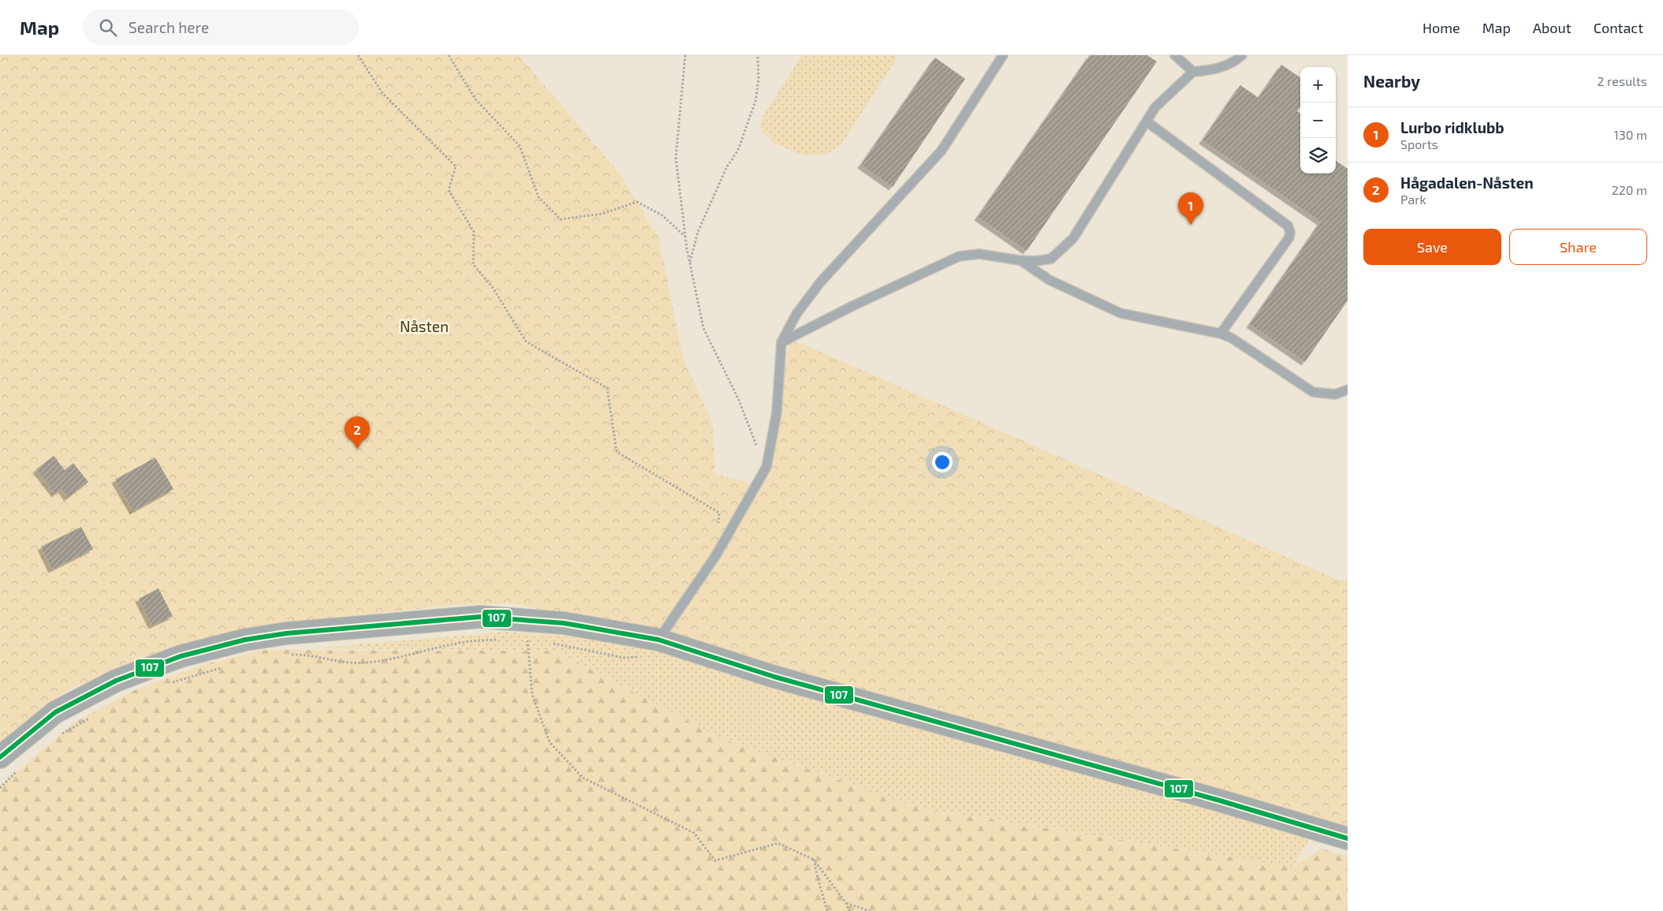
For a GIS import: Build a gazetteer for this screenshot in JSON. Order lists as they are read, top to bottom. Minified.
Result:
{"parks":["Nåsten"],"lines":["transit line 107"],"page":{"header":"Map","search":"Search here","nav":["Home","Map","About","Contact"],"heading":["Nearby","2 results"],"map_buttons":["+","−"],"list":[{"mark":"1","name":"Lurbo ridklubb","note":"Sports","value":"130 m"},{"mark":"2","name":"Hågadalen-Nåsten","note":"Park","value":"220 m"}],"pins":["1","2"],"buttons":["Save","Share"]}}
